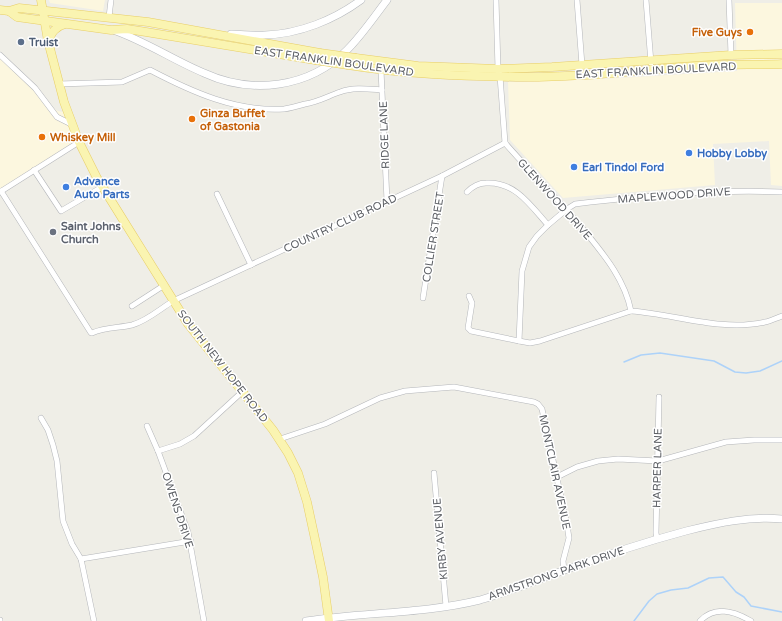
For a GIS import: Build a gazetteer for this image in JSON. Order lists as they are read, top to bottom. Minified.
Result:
{"streets":{"main road":["EAST FRANKLIN BOULEVARD","SOUTH NEW HOPE ROAD","ARMSTRONG PARK DRIVE"],"street":["RIDGE LANE","MAPLEWOOD DRIVE","GLENWOOD DRIVE","COUNTRY CLUB ROAD","COLLIER STREET","HARPER LANE","MONTCLAIR AVENUE","OWENS DRIVE","KIRBY AVENUE"]},"crossings":[["EAST FRANKLIN BOULEVARD","RIDGE LANE"],["EAST FRANKLIN BOULEVARD","SOUTH NEW HOPE ROAD"],["RIDGE LANE","COUNTRY CLUB ROAD"],["MAPLEWOOD DRIVE","GLENWOOD DRIVE"],["GLENWOOD DRIVE","COUNTRY CLUB ROAD"],["COUNTRY CLUB ROAD","COLLIER STREET"],["COUNTRY CLUB ROAD","SOUTH NEW HOPE ROAD"],["SOUTH NEW HOPE ROAD","MONTCLAIR AVENUE"],["SOUTH NEW HOPE ROAD","ARMSTRONG PARK DRIVE"],["HARPER LANE","ARMSTRONG PARK DRIVE"],["MONTCLAIR AVENUE","ARMSTRONG PARK DRIVE"],["KIRBY AVENUE","ARMSTRONG PARK DRIVE"]],"places":["Five Guys","Truist","Ginza Buffet of Gastonia","Whiskey Mill","Hobby Lobby","Earl Tindol Ford","Advance Auto Parts","Saint Johns Church"]}
